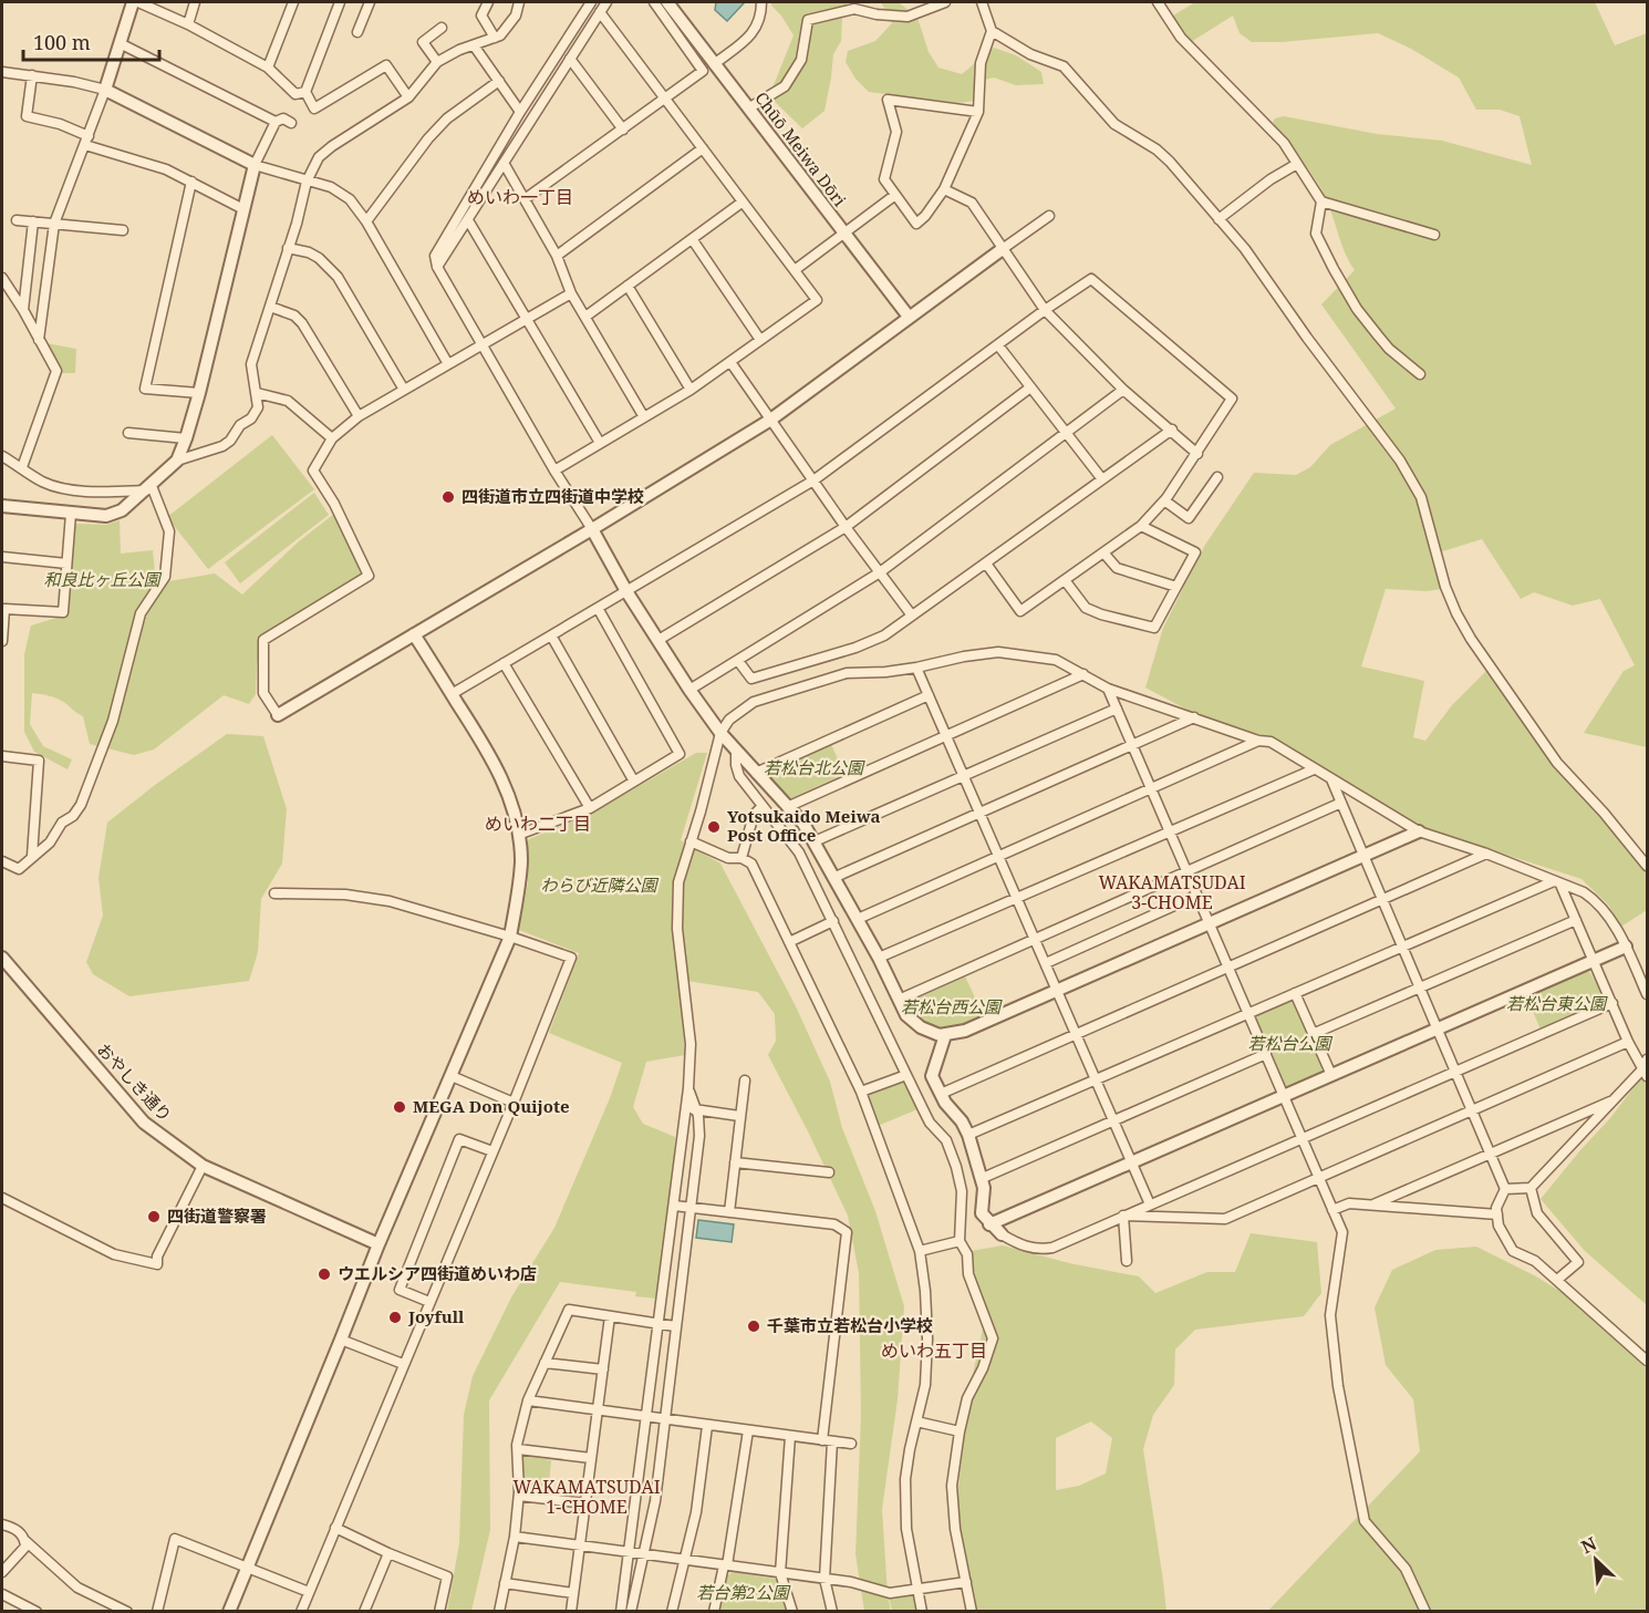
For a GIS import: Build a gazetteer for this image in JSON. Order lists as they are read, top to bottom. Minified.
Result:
{"streets":{"street":["Chūō Meiwa Dōri","おやしき通り"]},"districts":["めいわ一丁目","めいわ二丁目","WAKAMATSUDAI 3-CHOME","めいわ五丁目","WAKAMATSUDAI 1-CHOME"],"parks":["和良比ヶ丘公園","若松台北公園","わらび近隣公園","若松台東公園","若松台西公園","若松台公園","若台第2公園"],"places":["四街道市立四街道中学校","Yotsukaido Meiwa Post Office","MEGA Don Quijote","四街道警察署","ウエルシア四街道めいわ店","Joyfull","千葉市立若松台小学校"],"scale_bar":"100 m","north":"top left"}
